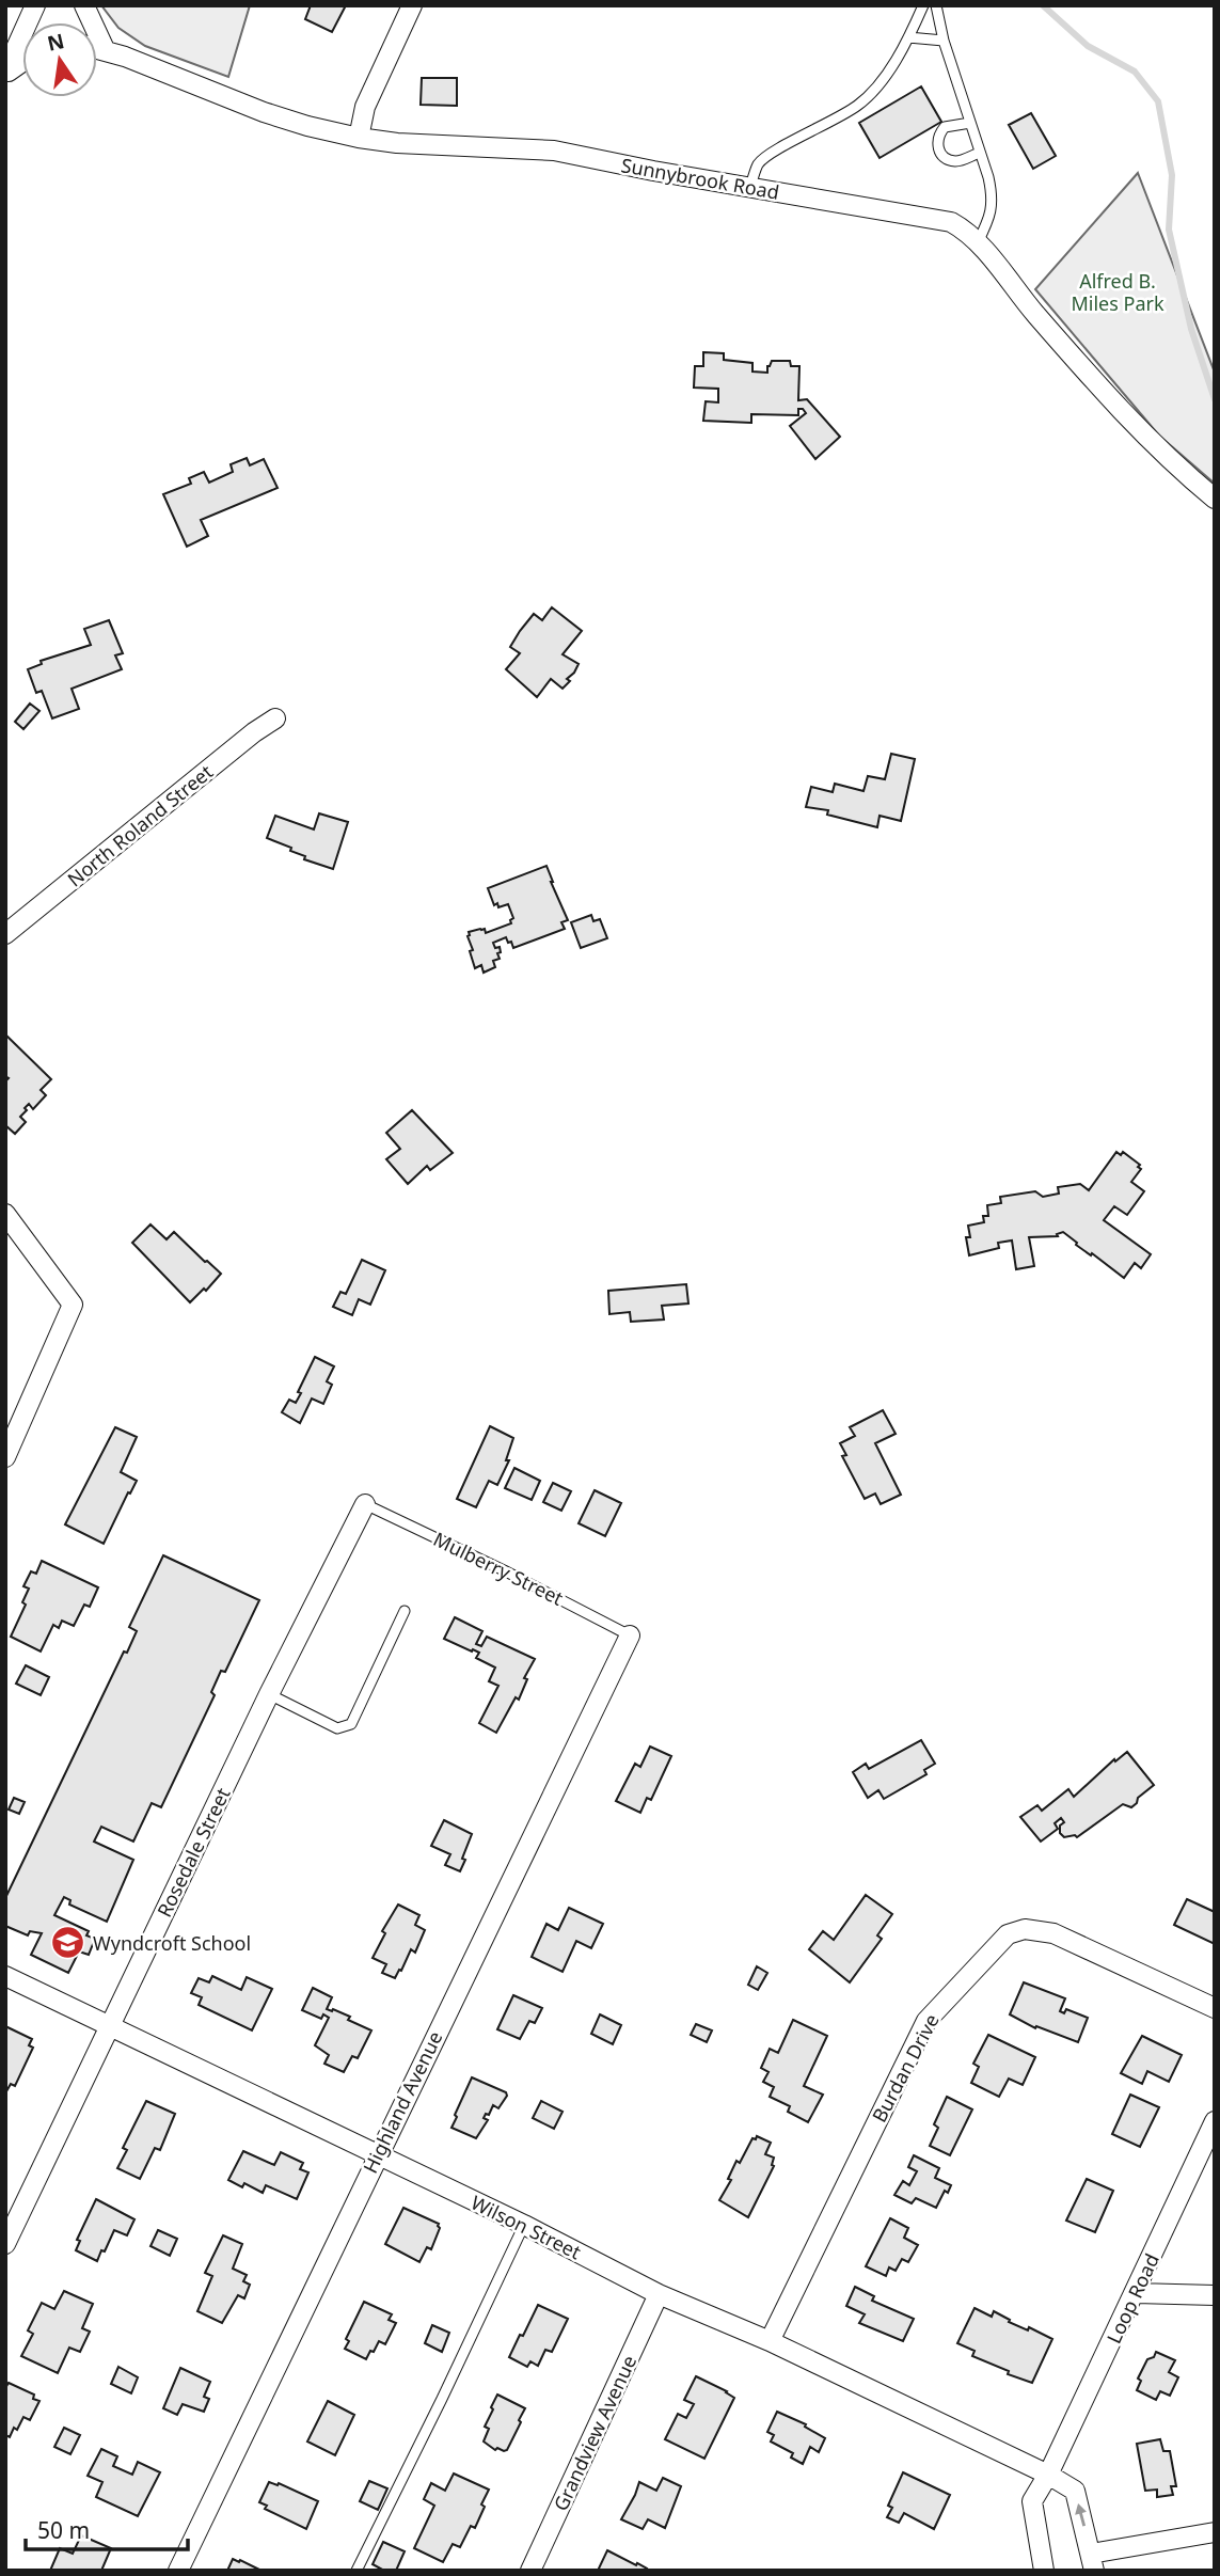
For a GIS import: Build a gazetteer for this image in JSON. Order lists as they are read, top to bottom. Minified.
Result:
{"streets":{"street":["Sunnybrook Road","North Roland Street","Rosedale Street","Burdan Drive","Highland Avenue","Wilson Street","Loop Road","Grandview Avenue"],"lane":["Mulberry Street"]},"crossings":[["Mulberry Street","Rosedale Street"],["Mulberry Street","Highland Avenue"],["Rosedale Street","Wilson Street"],["Burdan Drive","Wilson Street"],["Highland Avenue","Wilson Street"],["Wilson Street","Loop Road"],["Wilson Street","Grandview Avenue"]],"parks":["Alfred B. Miles Park"],"places":{"school or university":["Wyndcroft School"]},"scale_bar":"50 m","north":"top"}
